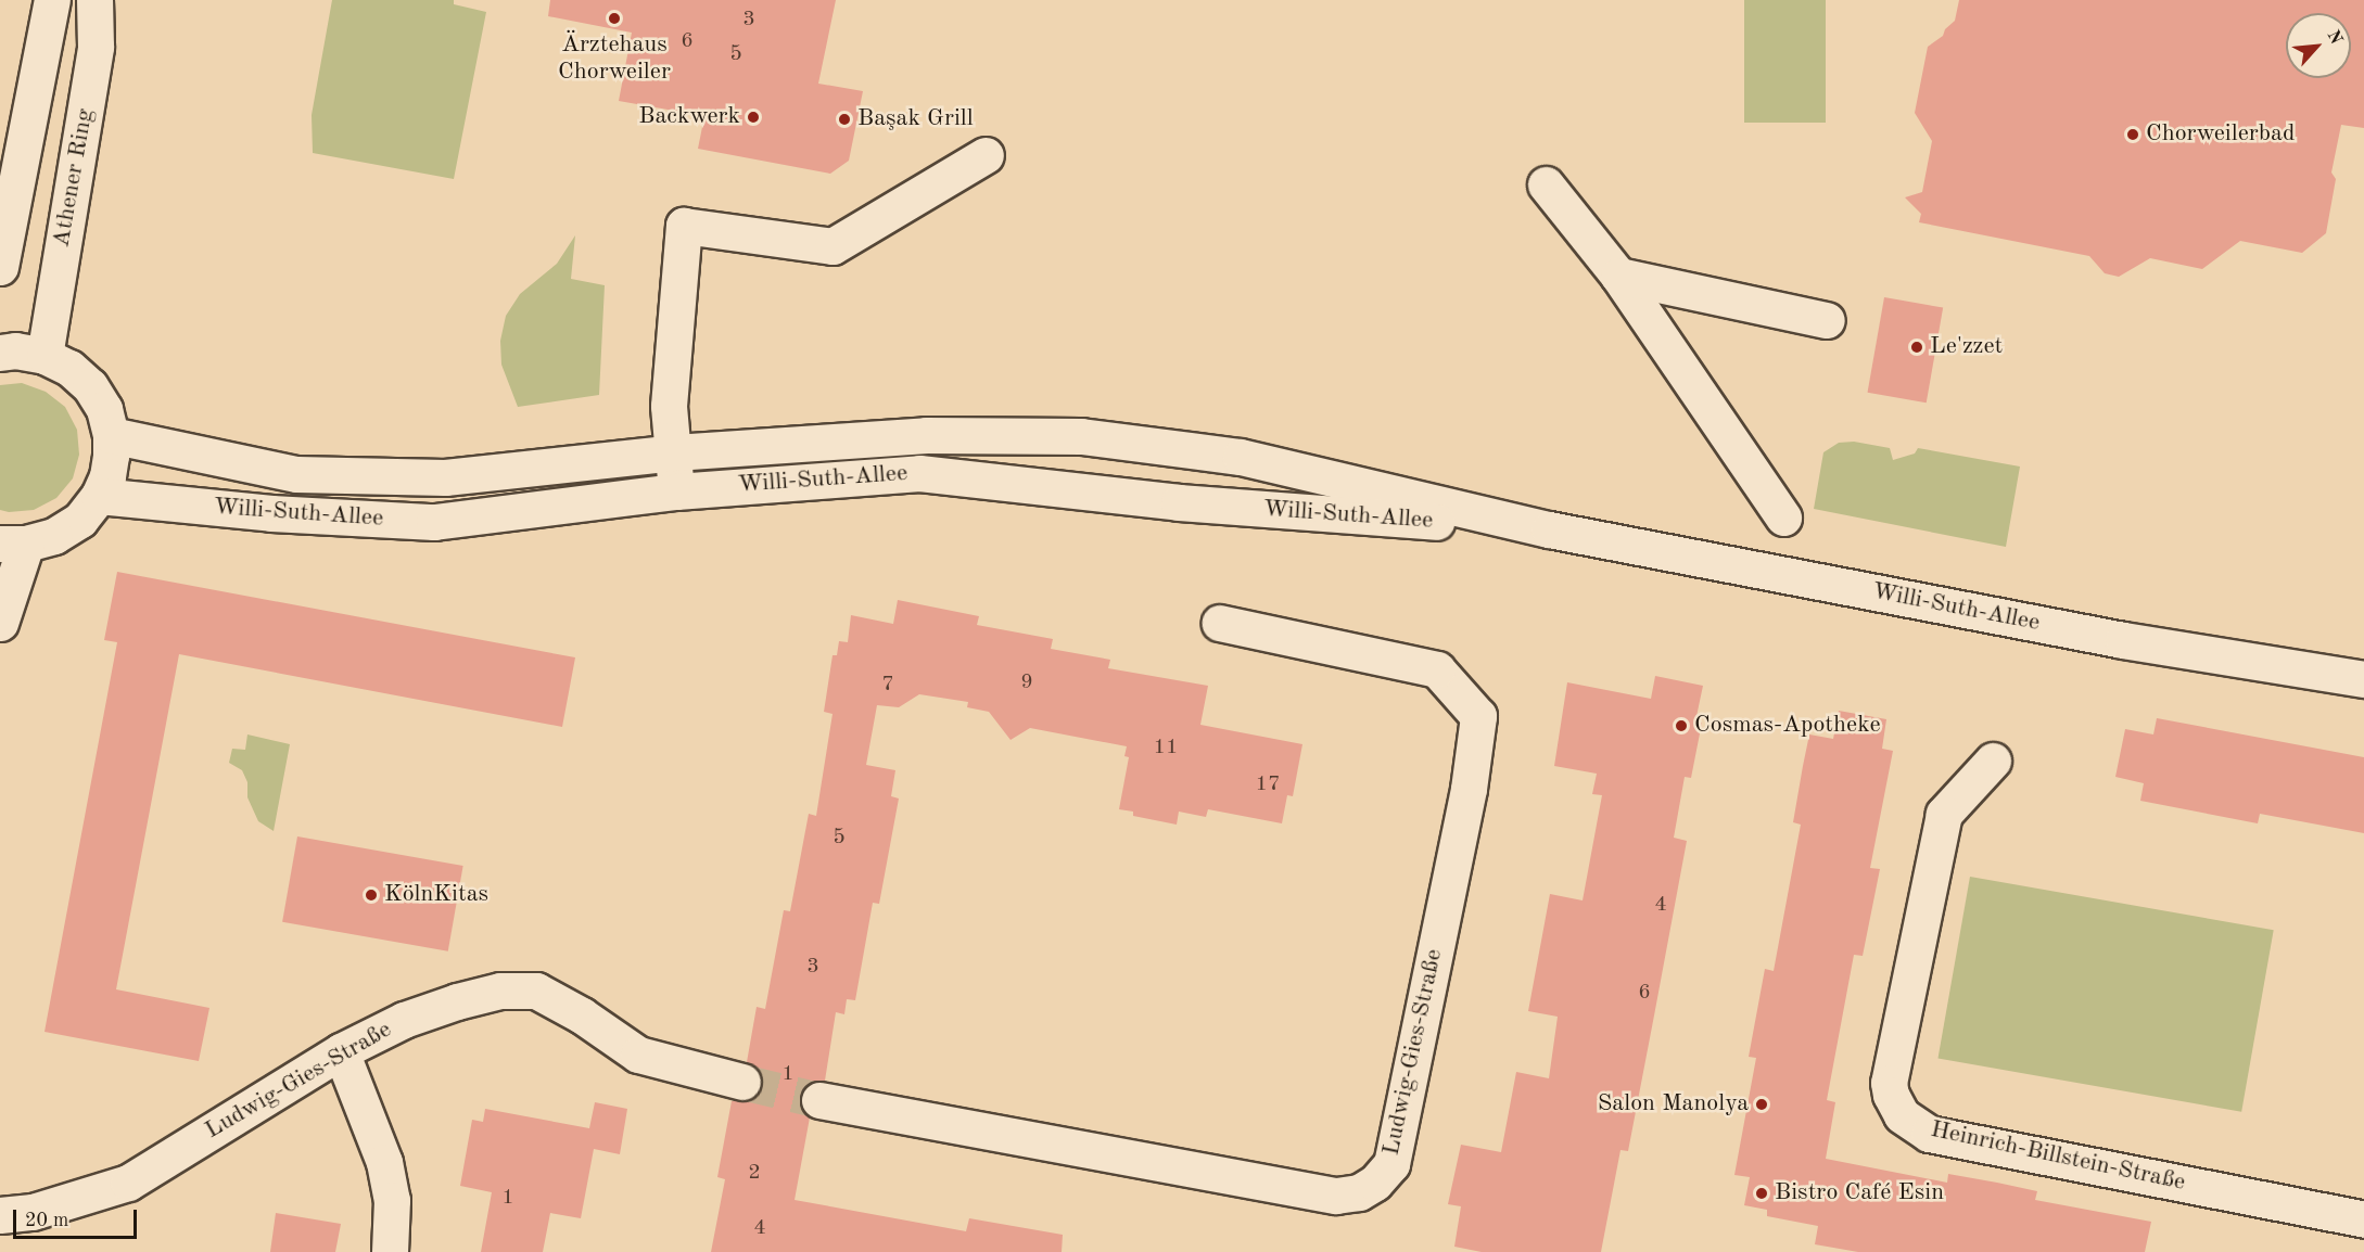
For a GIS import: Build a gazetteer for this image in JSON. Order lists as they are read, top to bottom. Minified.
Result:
{"streets":{"street":["Athener Ring","Willi-Suth-Allee","Ludwig-Gies-Straße","Heinrich-Billstein-Straße"]},"places":["Ärztehaus Chorweiler","Backwerk","Başak Grill","Chorweilerbad","Le'zzet","Cosmas-Apotheke","KölnKitas","Salon Manolya","Bistro Café Esin"],"house_numbers":["3","6","5","9","7","11","17","5","4","3","6","1","2","1","4"],"scale_bar":"20 m","north":"top right"}
